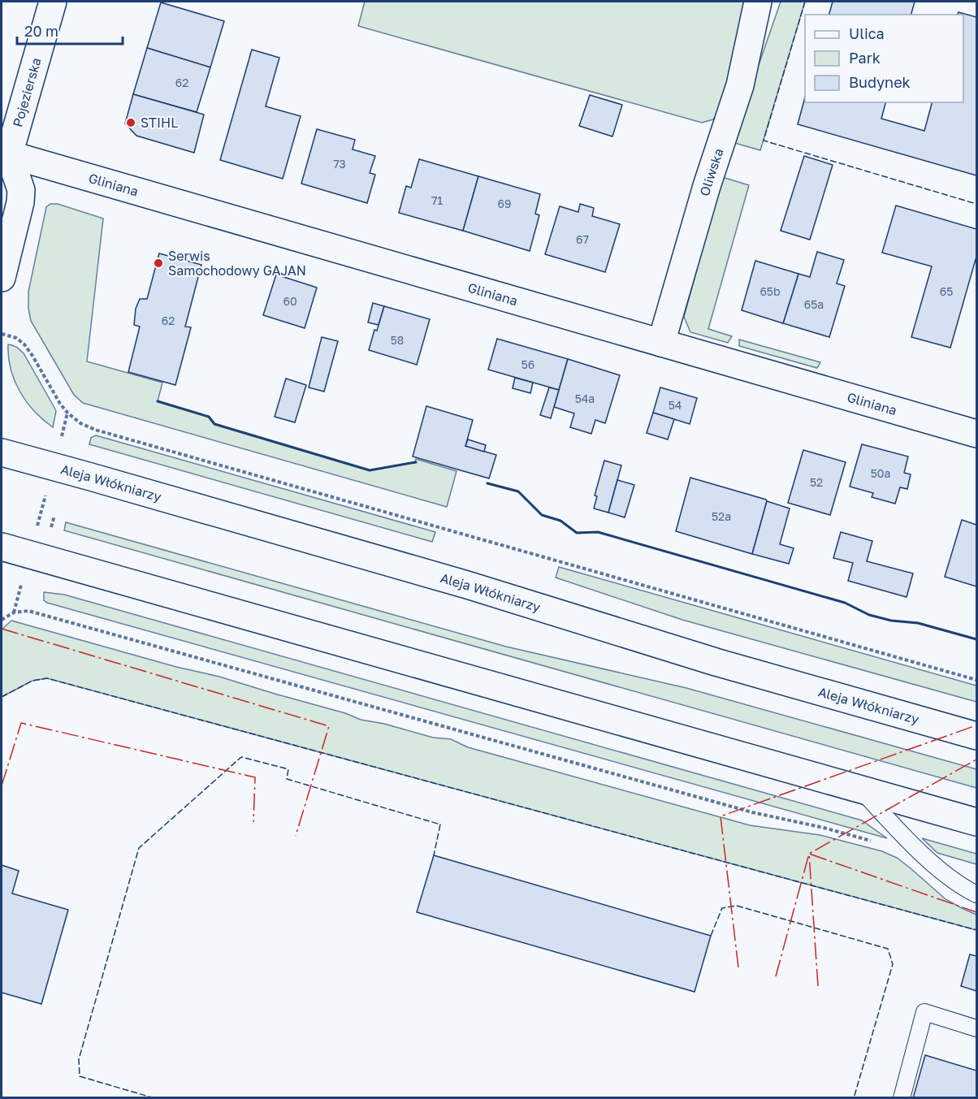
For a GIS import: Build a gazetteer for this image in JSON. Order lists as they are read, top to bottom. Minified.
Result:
{"streets":{"main road":["Pojezierska","Oliwska","Gliniana","Aleja Włókniarzy"]},"crossings":[["Pojezierska","Gliniana"],["Oliwska","Gliniana"]],"places":["STIHL","Serwis Samochodowy GAJAN"],"house_numbers":["62","73","71","69","67","65b","65","60","65a","62","58","56","54a","54","50a","52","52a"],"legend":["Ulica","Park","Budynek"],"scale_bar":"20 m"}
